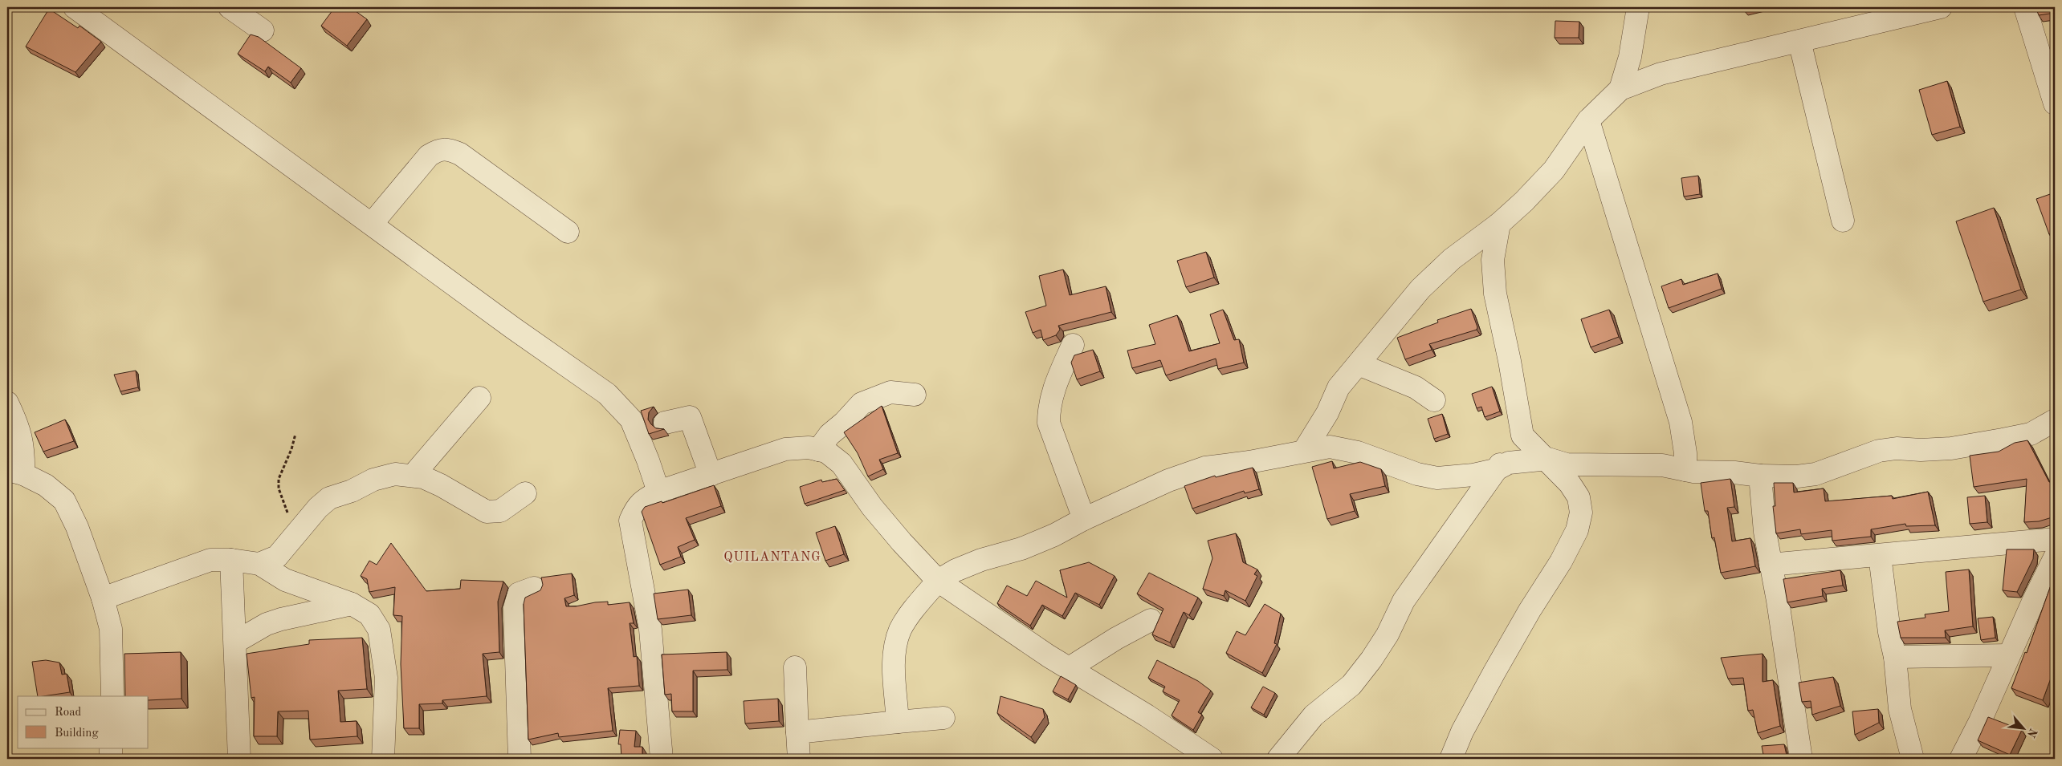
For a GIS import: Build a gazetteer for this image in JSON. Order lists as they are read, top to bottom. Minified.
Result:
{"districts":["QUILANTANG"],"legend":["Road","Building"],"north":"bottom right"}
